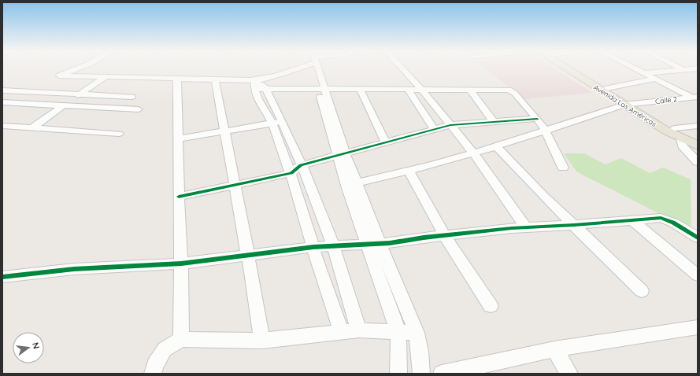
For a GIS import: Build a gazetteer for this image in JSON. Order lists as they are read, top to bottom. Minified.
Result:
{"streets":{"main road":["Avenida Las Américas"],"street":["Calle 2"]},"crossings":[["Calle 2","Avenida Las Américas"]],"north":"right"}
